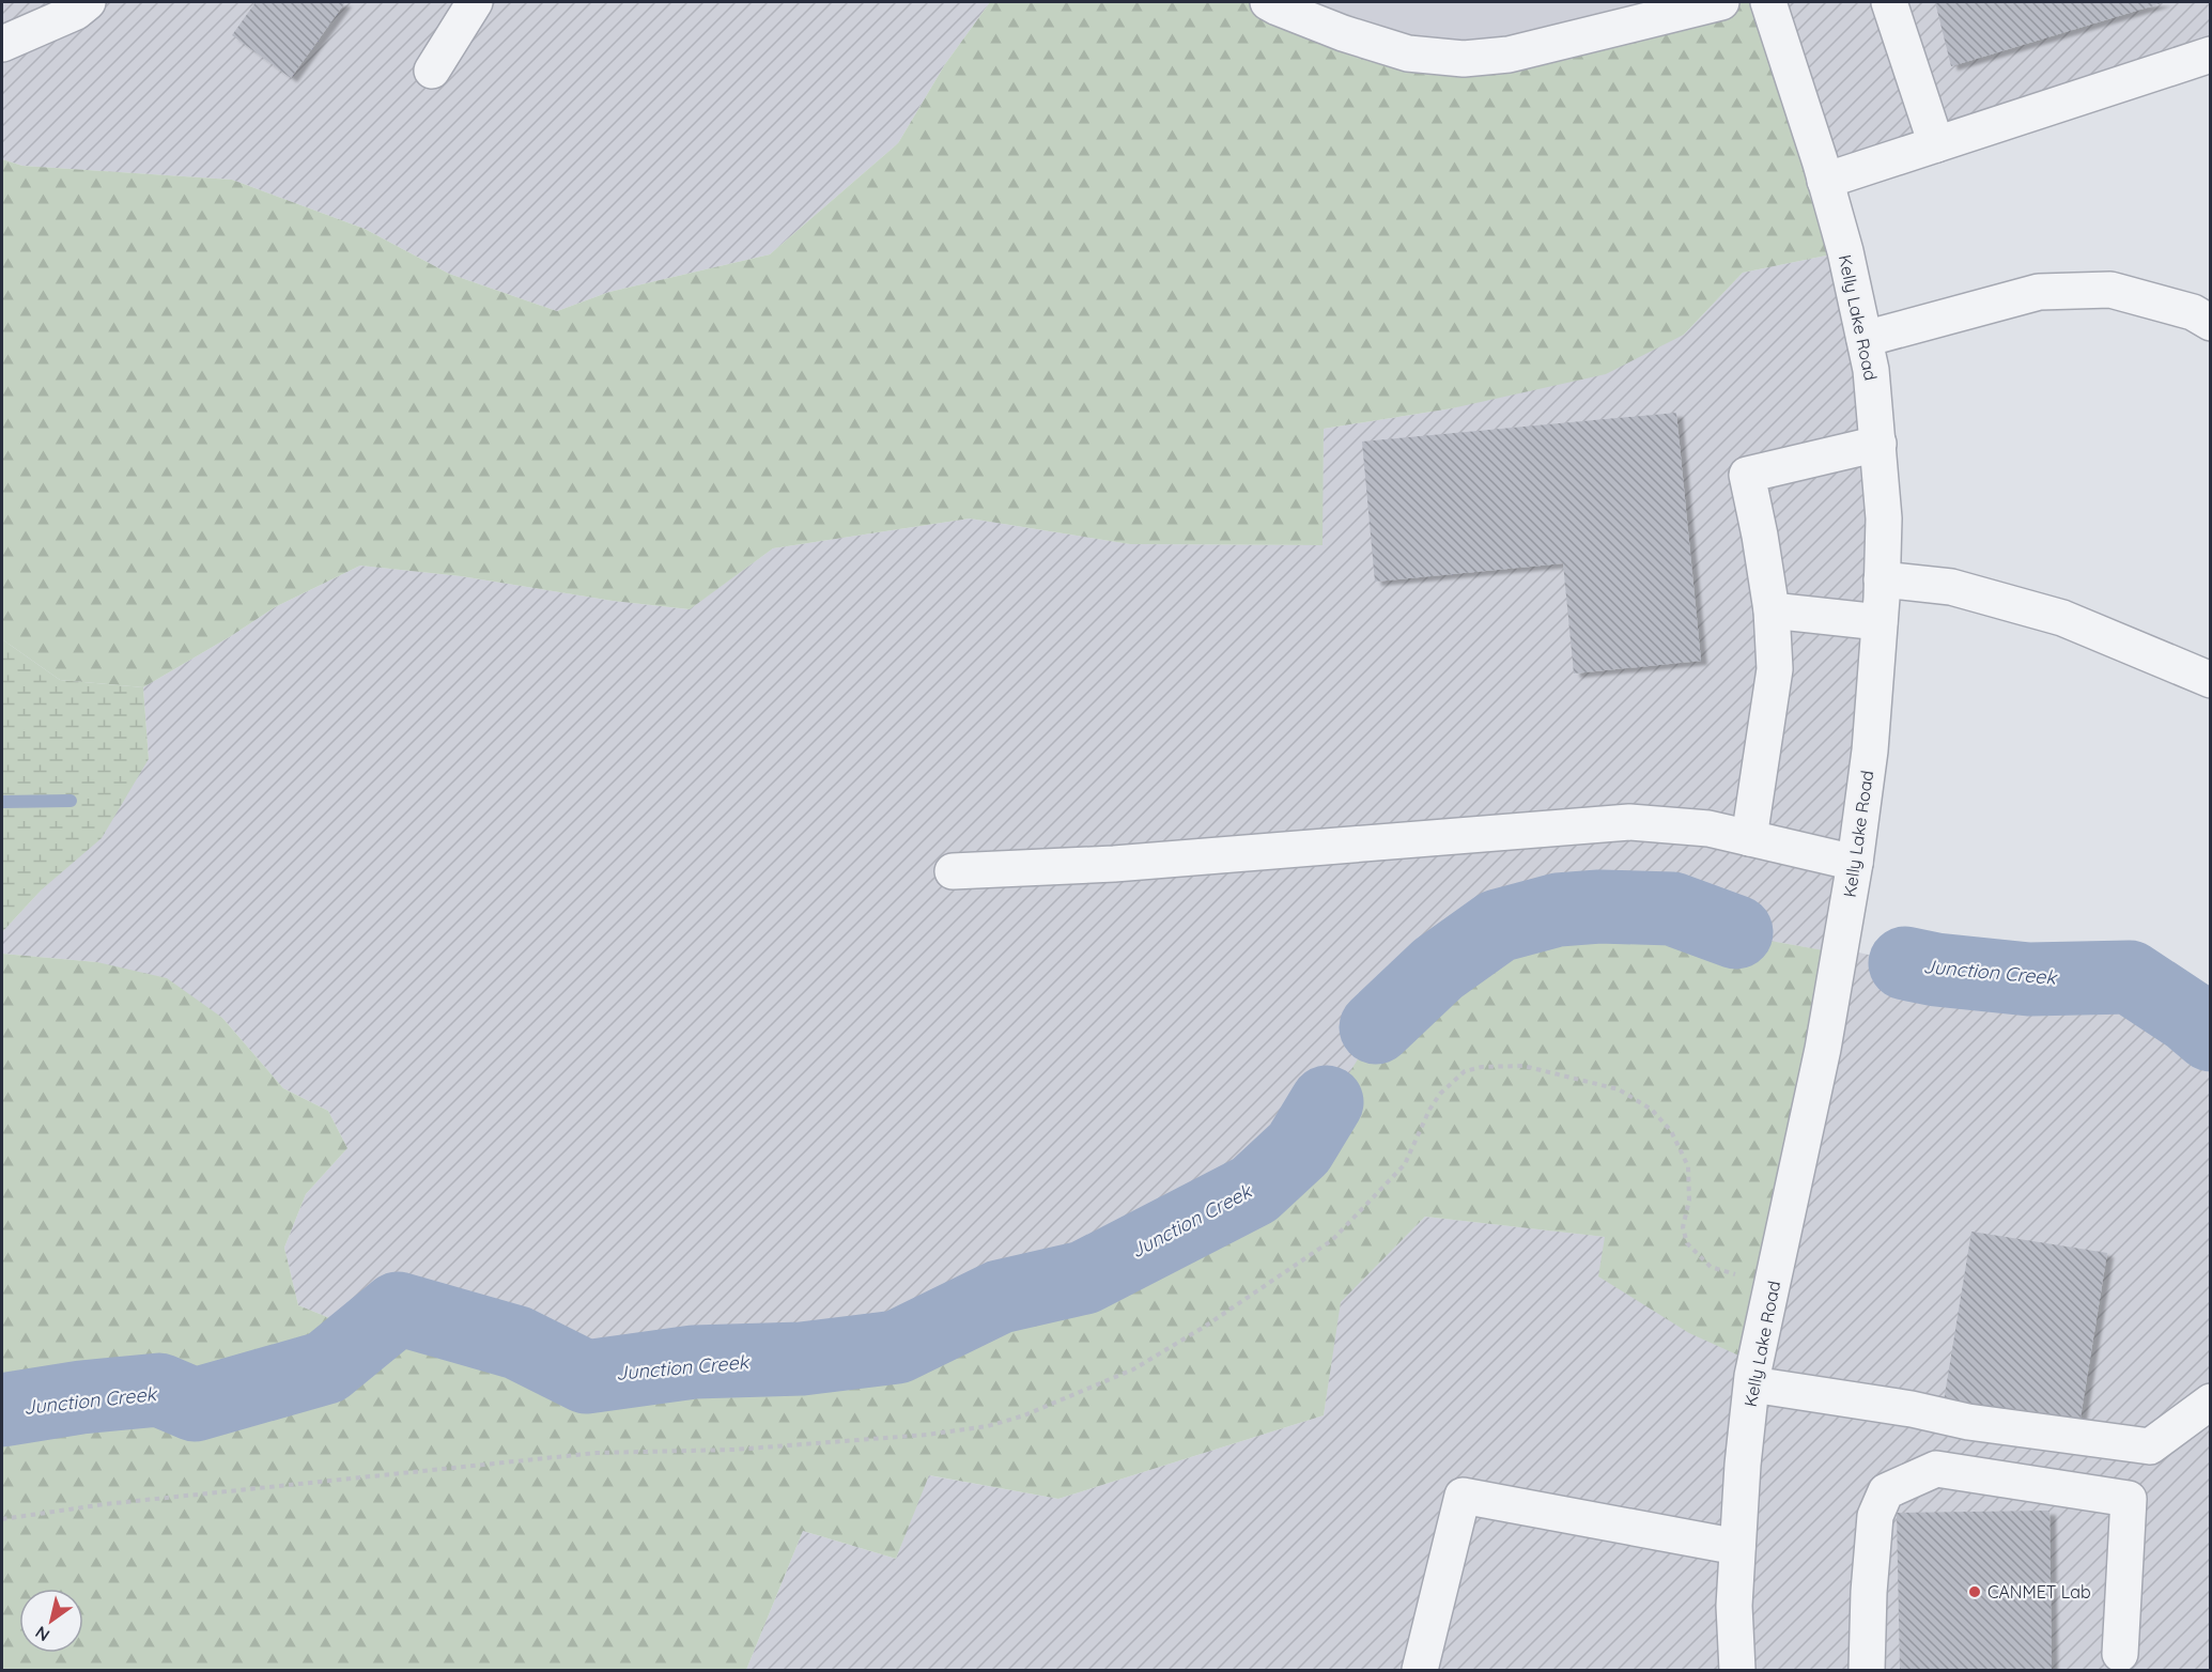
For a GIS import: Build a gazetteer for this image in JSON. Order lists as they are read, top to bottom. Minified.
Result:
{"streets":{"street":["Kelly Lake Road"]},"water":["Junction Creek"],"places":["CANMET Lab"],"north":"bottom left"}
